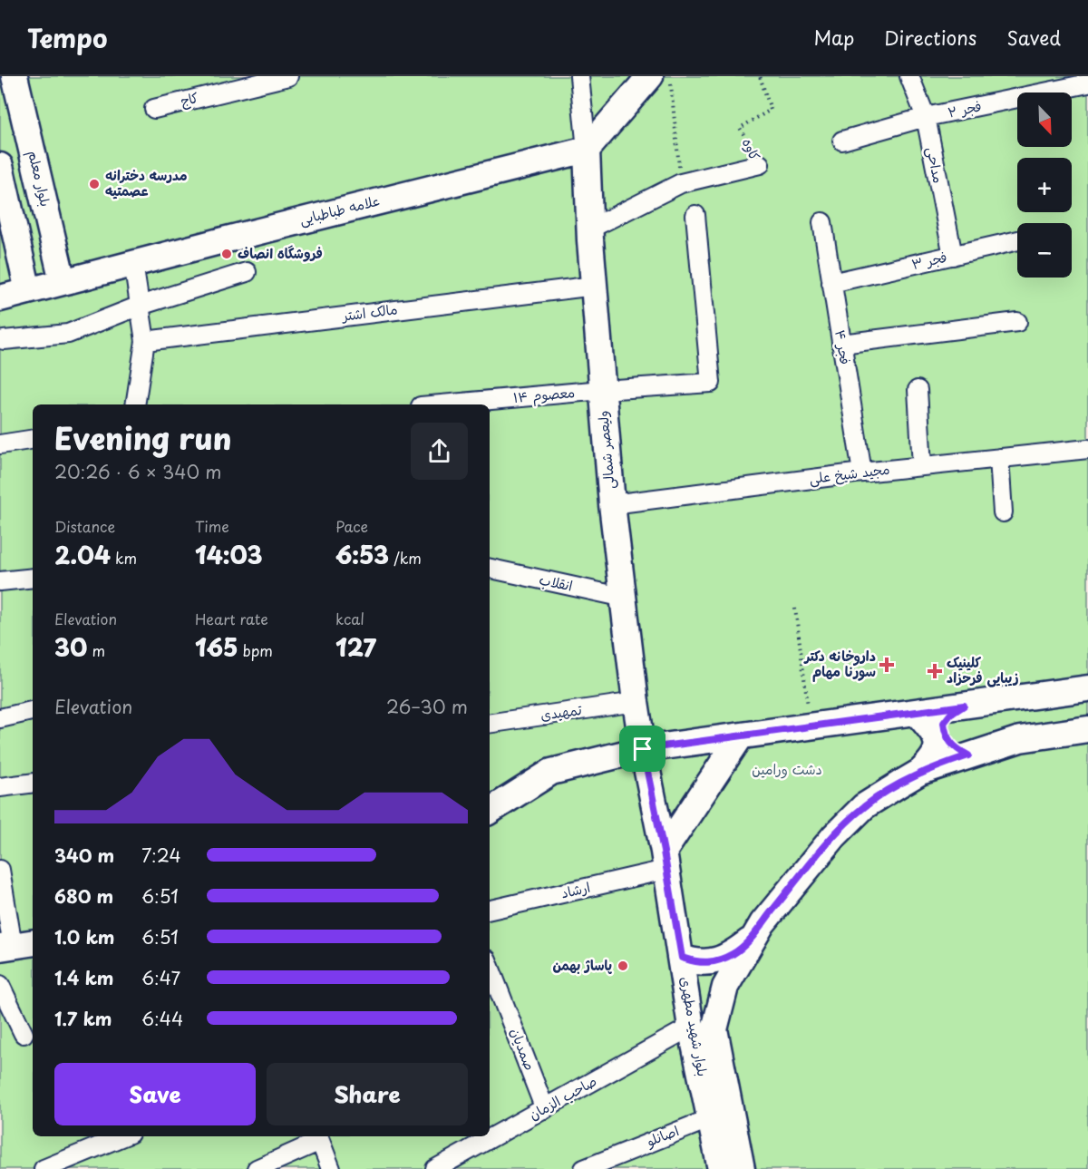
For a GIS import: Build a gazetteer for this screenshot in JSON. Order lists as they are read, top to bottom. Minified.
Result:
{"streets":{"main road":["بلوار معلم","علامه طباطبایی","ولیعصر شمالی","بلوار شهید مطهری"],"street":["کاج","فجر ۲","کاوه","مداحی","فجر ۳","مالک اشتر","فجر ۴","۱۴ معصوم","مجید شیخ علی","انقلاب","تمهیدی","ارشاد","صمدیان","صاحب الزمان","اصانلو"]},"crossings":[["فجر ۲","مداحی"],["کاوه","ولیعصر شمالی"],["مداحی","فجر ۳"],["بلوار معلم","علامه طباطبایی"],["علامه طباطبایی","ولیعصر شمالی"],["فجر ۳","فجر ۴"],["مالک اشتر","ولیعصر شمالی"],["فجر ۴","مجید شیخ علی"],["۱۴ معصوم","ولیعصر شمالی"],["ولیعصر شمالی","مجید شیخ علی"],["ولیعصر شمالی","انقلاب"],["ولیعصر شمالی","تمهیدی"],["ولیعصر شمالی","بلوار شهید مطهری"],["ارشاد","بلوار شهید مطهری"],["بلوار شهید مطهری","صاحب الزمان"],["بلوار شهید مطهری","اصانلو"],["صمدیان","صاحب الزمان"]],"parks":["دشت ورامین"],"places":{"other":["مدرسه دخترانه عصمتیه","فروشگاه انصاف","پاساژ بهمن"],"health":["داروخانه دکتر سورنا مهام","کلینیک زیبایی فرحزاد"]},"north":"bottom right","page":{"header":"Tempo","nav":["Map","Directions","Saved"],"map_buttons":["+","−"],"heading":["Evening run","20:26 · 6 × 340 m"],"stats":[["Distance","2.04 km"],["Time","14:03"],["Pace","6:53 /km"],["Elevation","30 m"],["Heart rate","165 bpm"],["kcal","127"]],"chart":["Elevation","26–30 m"],"list":[{"name":"340 m","note":"7:24"},{"name":"680 m","note":"6:51"},{"name":"1.0 km","note":"6:51"},{"name":"1.4 km","note":"6:47"},{"name":"1.7 km","note":"6:44"}],"buttons":["Save","Share"]}}
